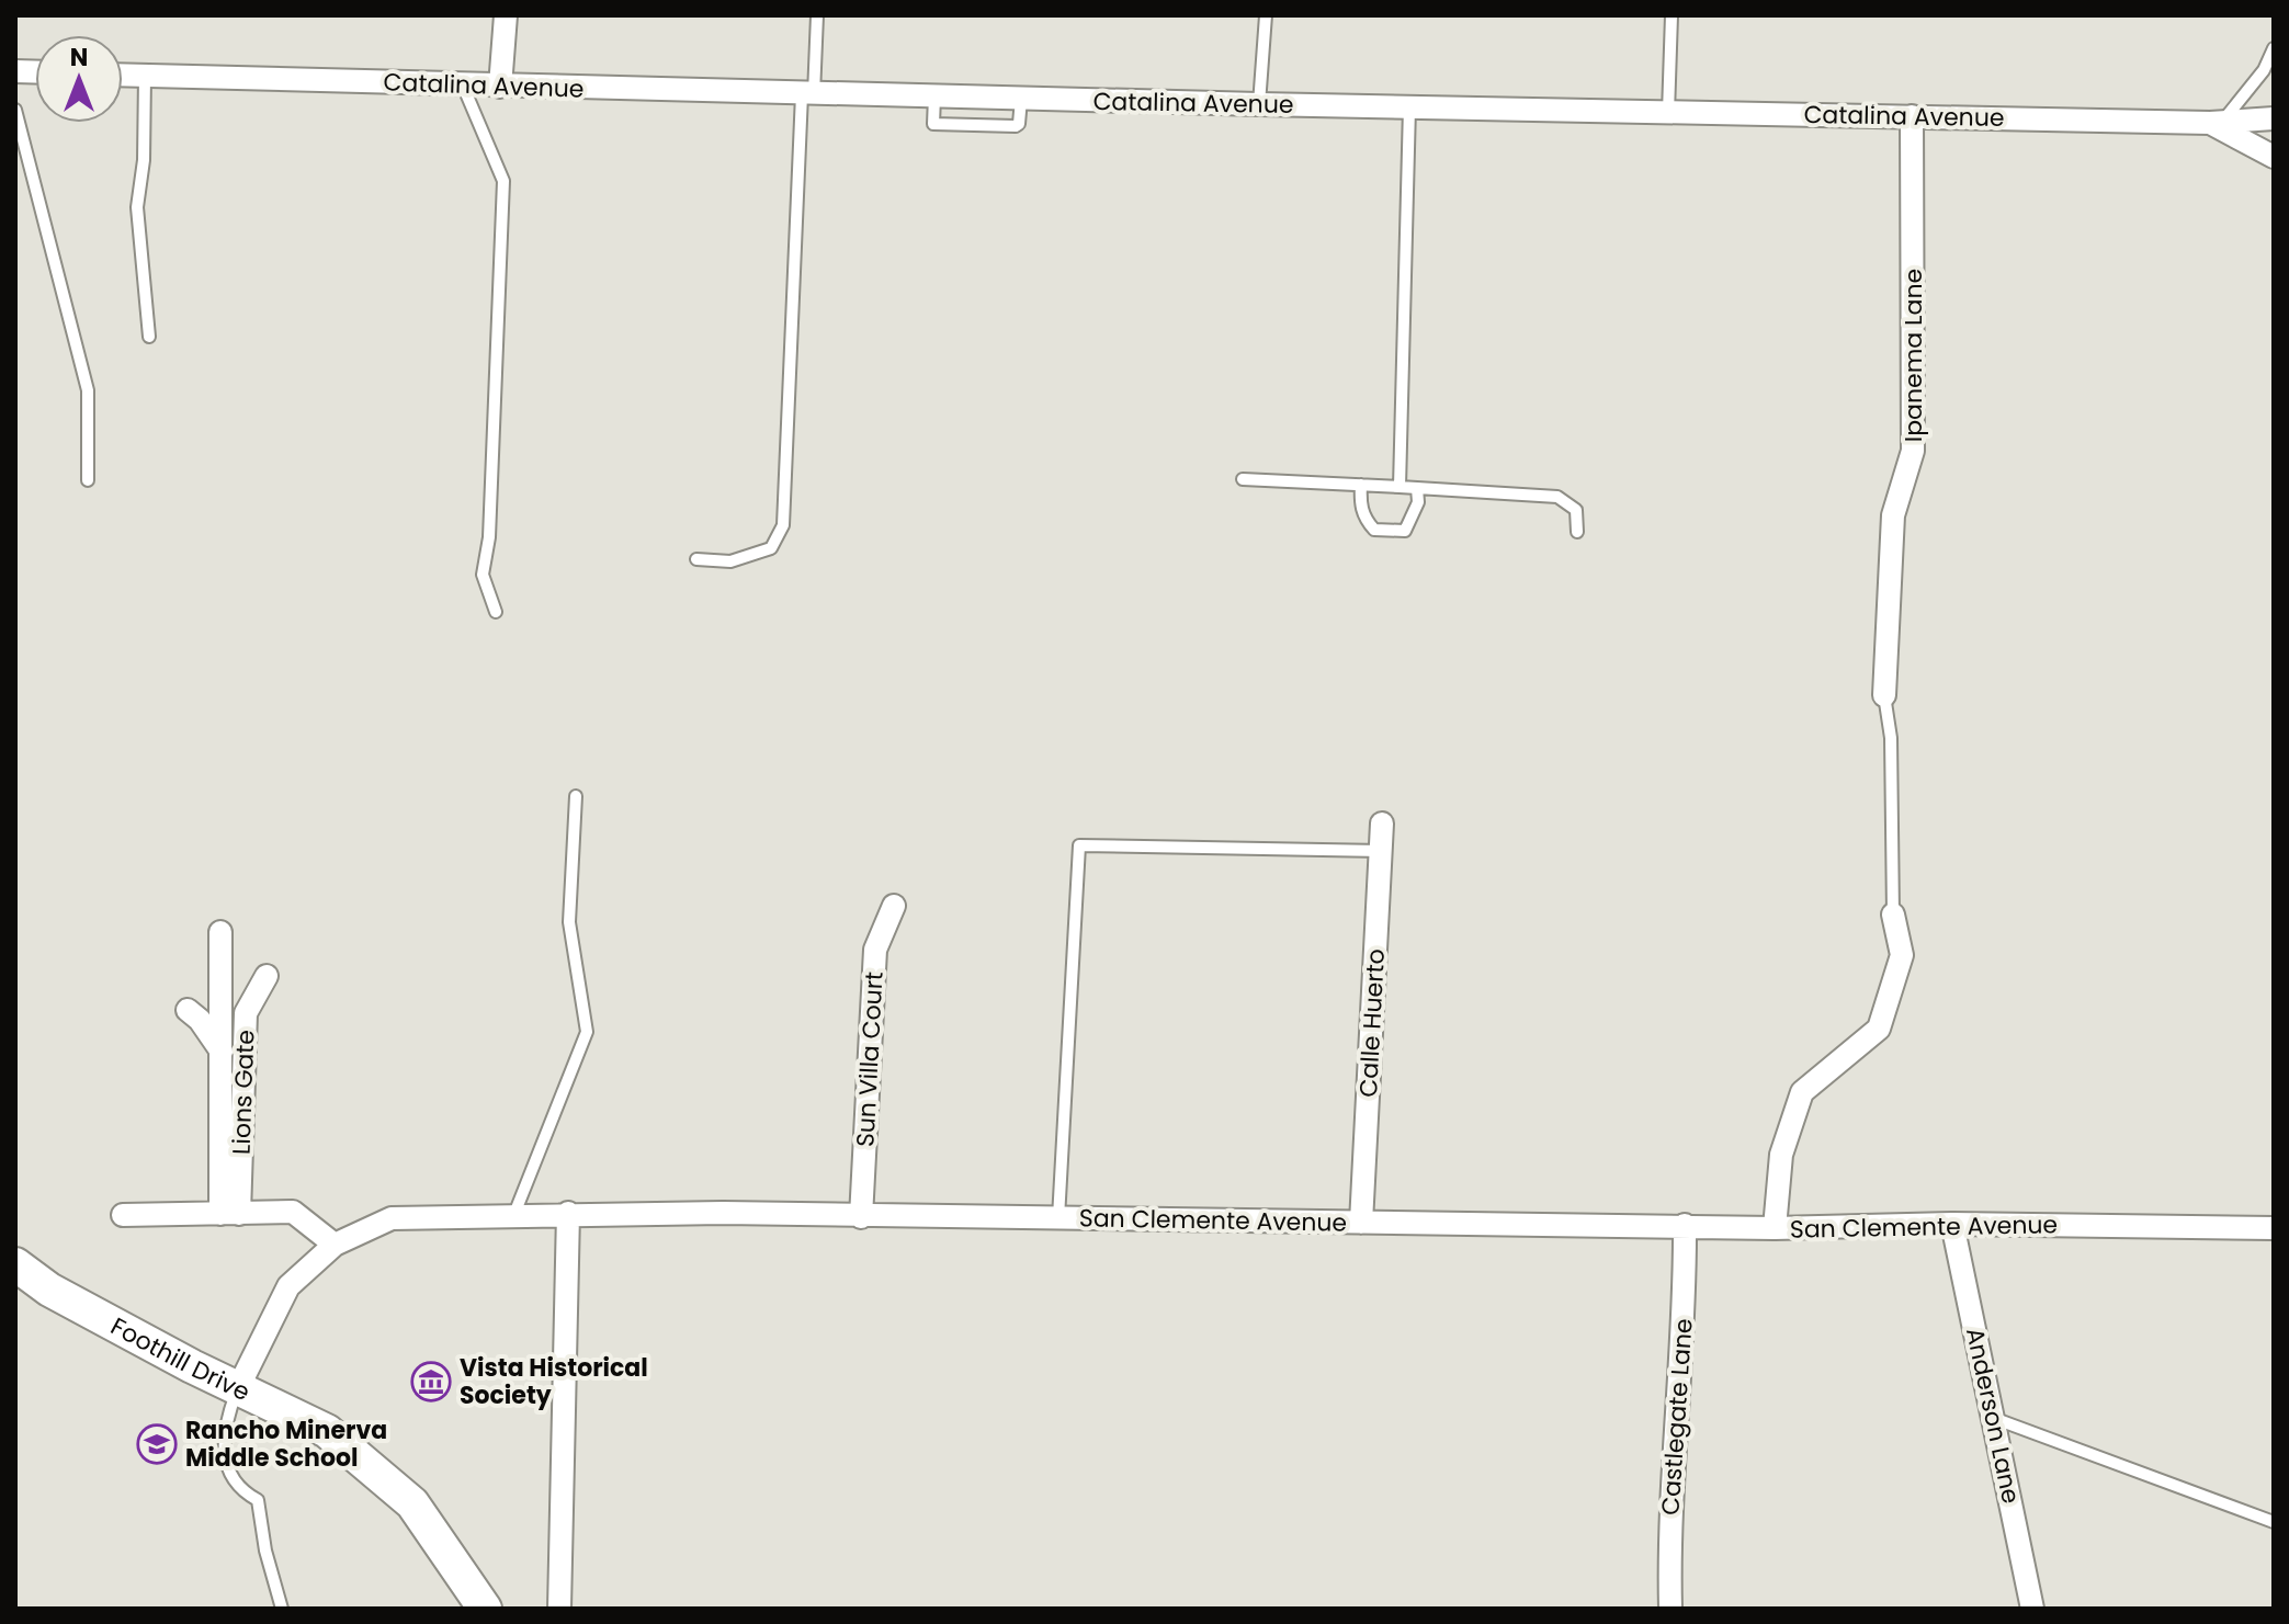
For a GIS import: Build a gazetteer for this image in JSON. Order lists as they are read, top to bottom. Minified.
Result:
{"streets":{"main road":["Foothill Drive"],"street":["Catalina Avenue","Ipanema Lane","Calle Huerto","Sun Villa Court","Lions Gate","San Clemente Avenue","Anderson Lane","Castlegate Lane"]},"crossings":[["Catalina Avenue","Ipanema Lane"],["Calle Huerto","San Clemente Avenue"],["Sun Villa Court","San Clemente Avenue"],["San Clemente Avenue","Foothill Drive"],["San Clemente Avenue","Anderson Lane"],["San Clemente Avenue","Castlegate Lane"]],"places":{"museum":["Vista Historical Society"],"school or university":["Rancho Minerva Middle School"]},"north":"top"}
